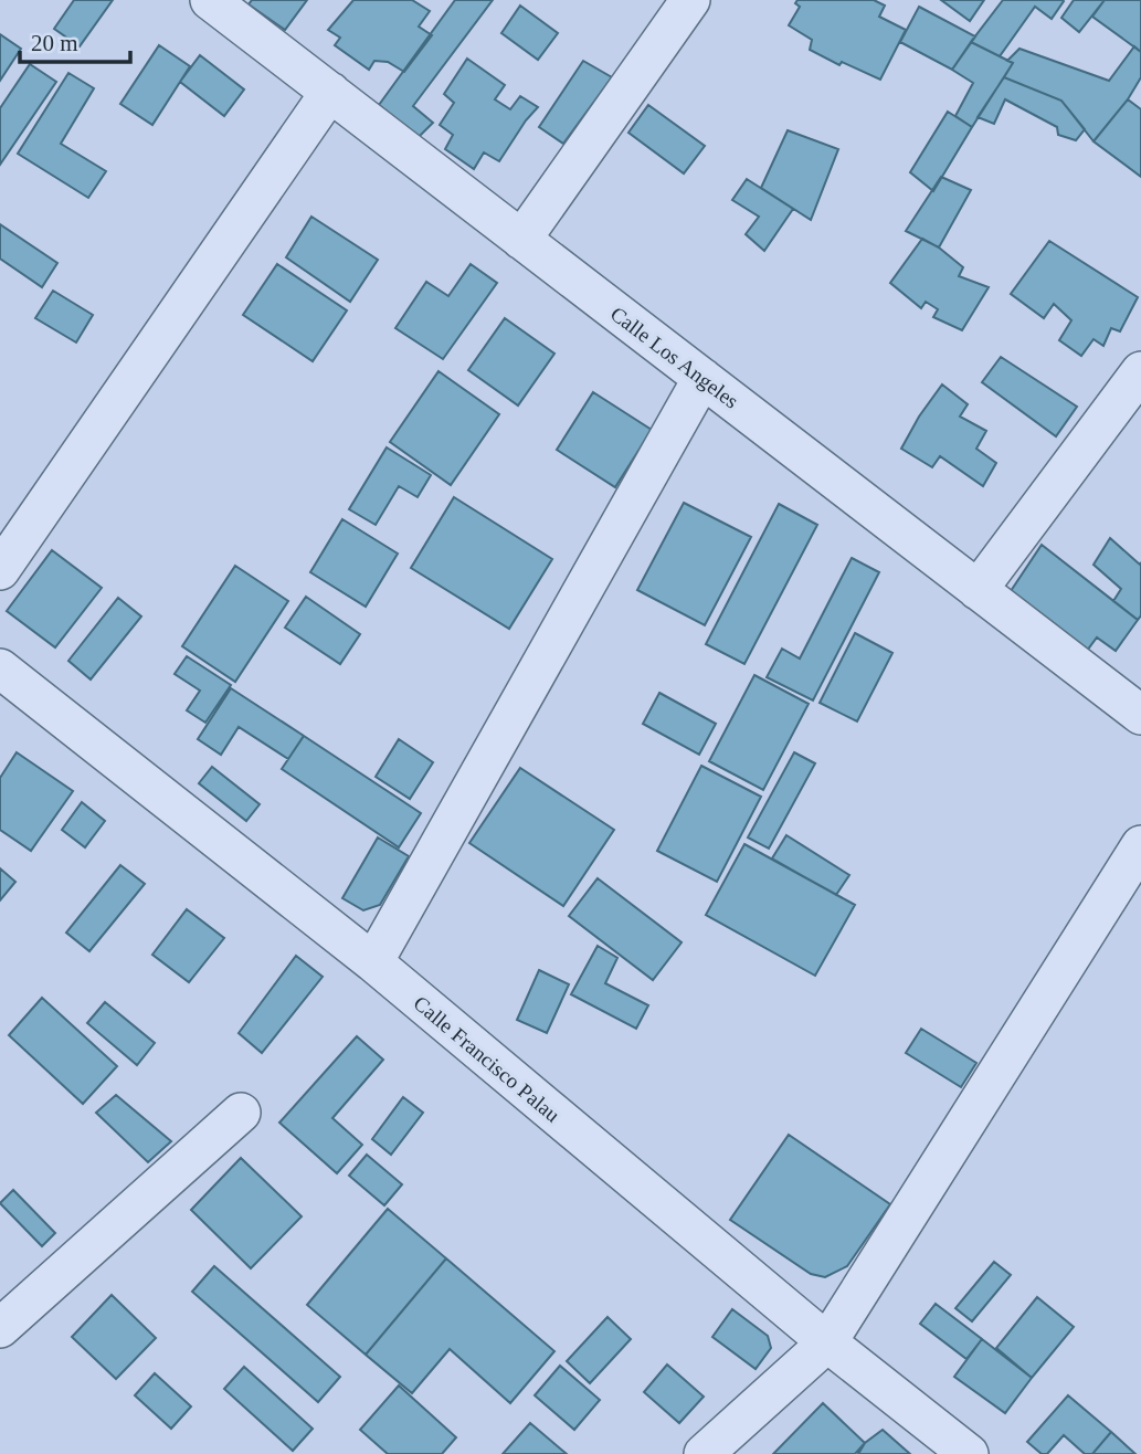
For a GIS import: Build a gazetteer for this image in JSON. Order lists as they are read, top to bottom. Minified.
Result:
{"streets":{"street":["Calle Los Angeles","Calle Francisco Palau"]},"scale_bar":"20 m"}
